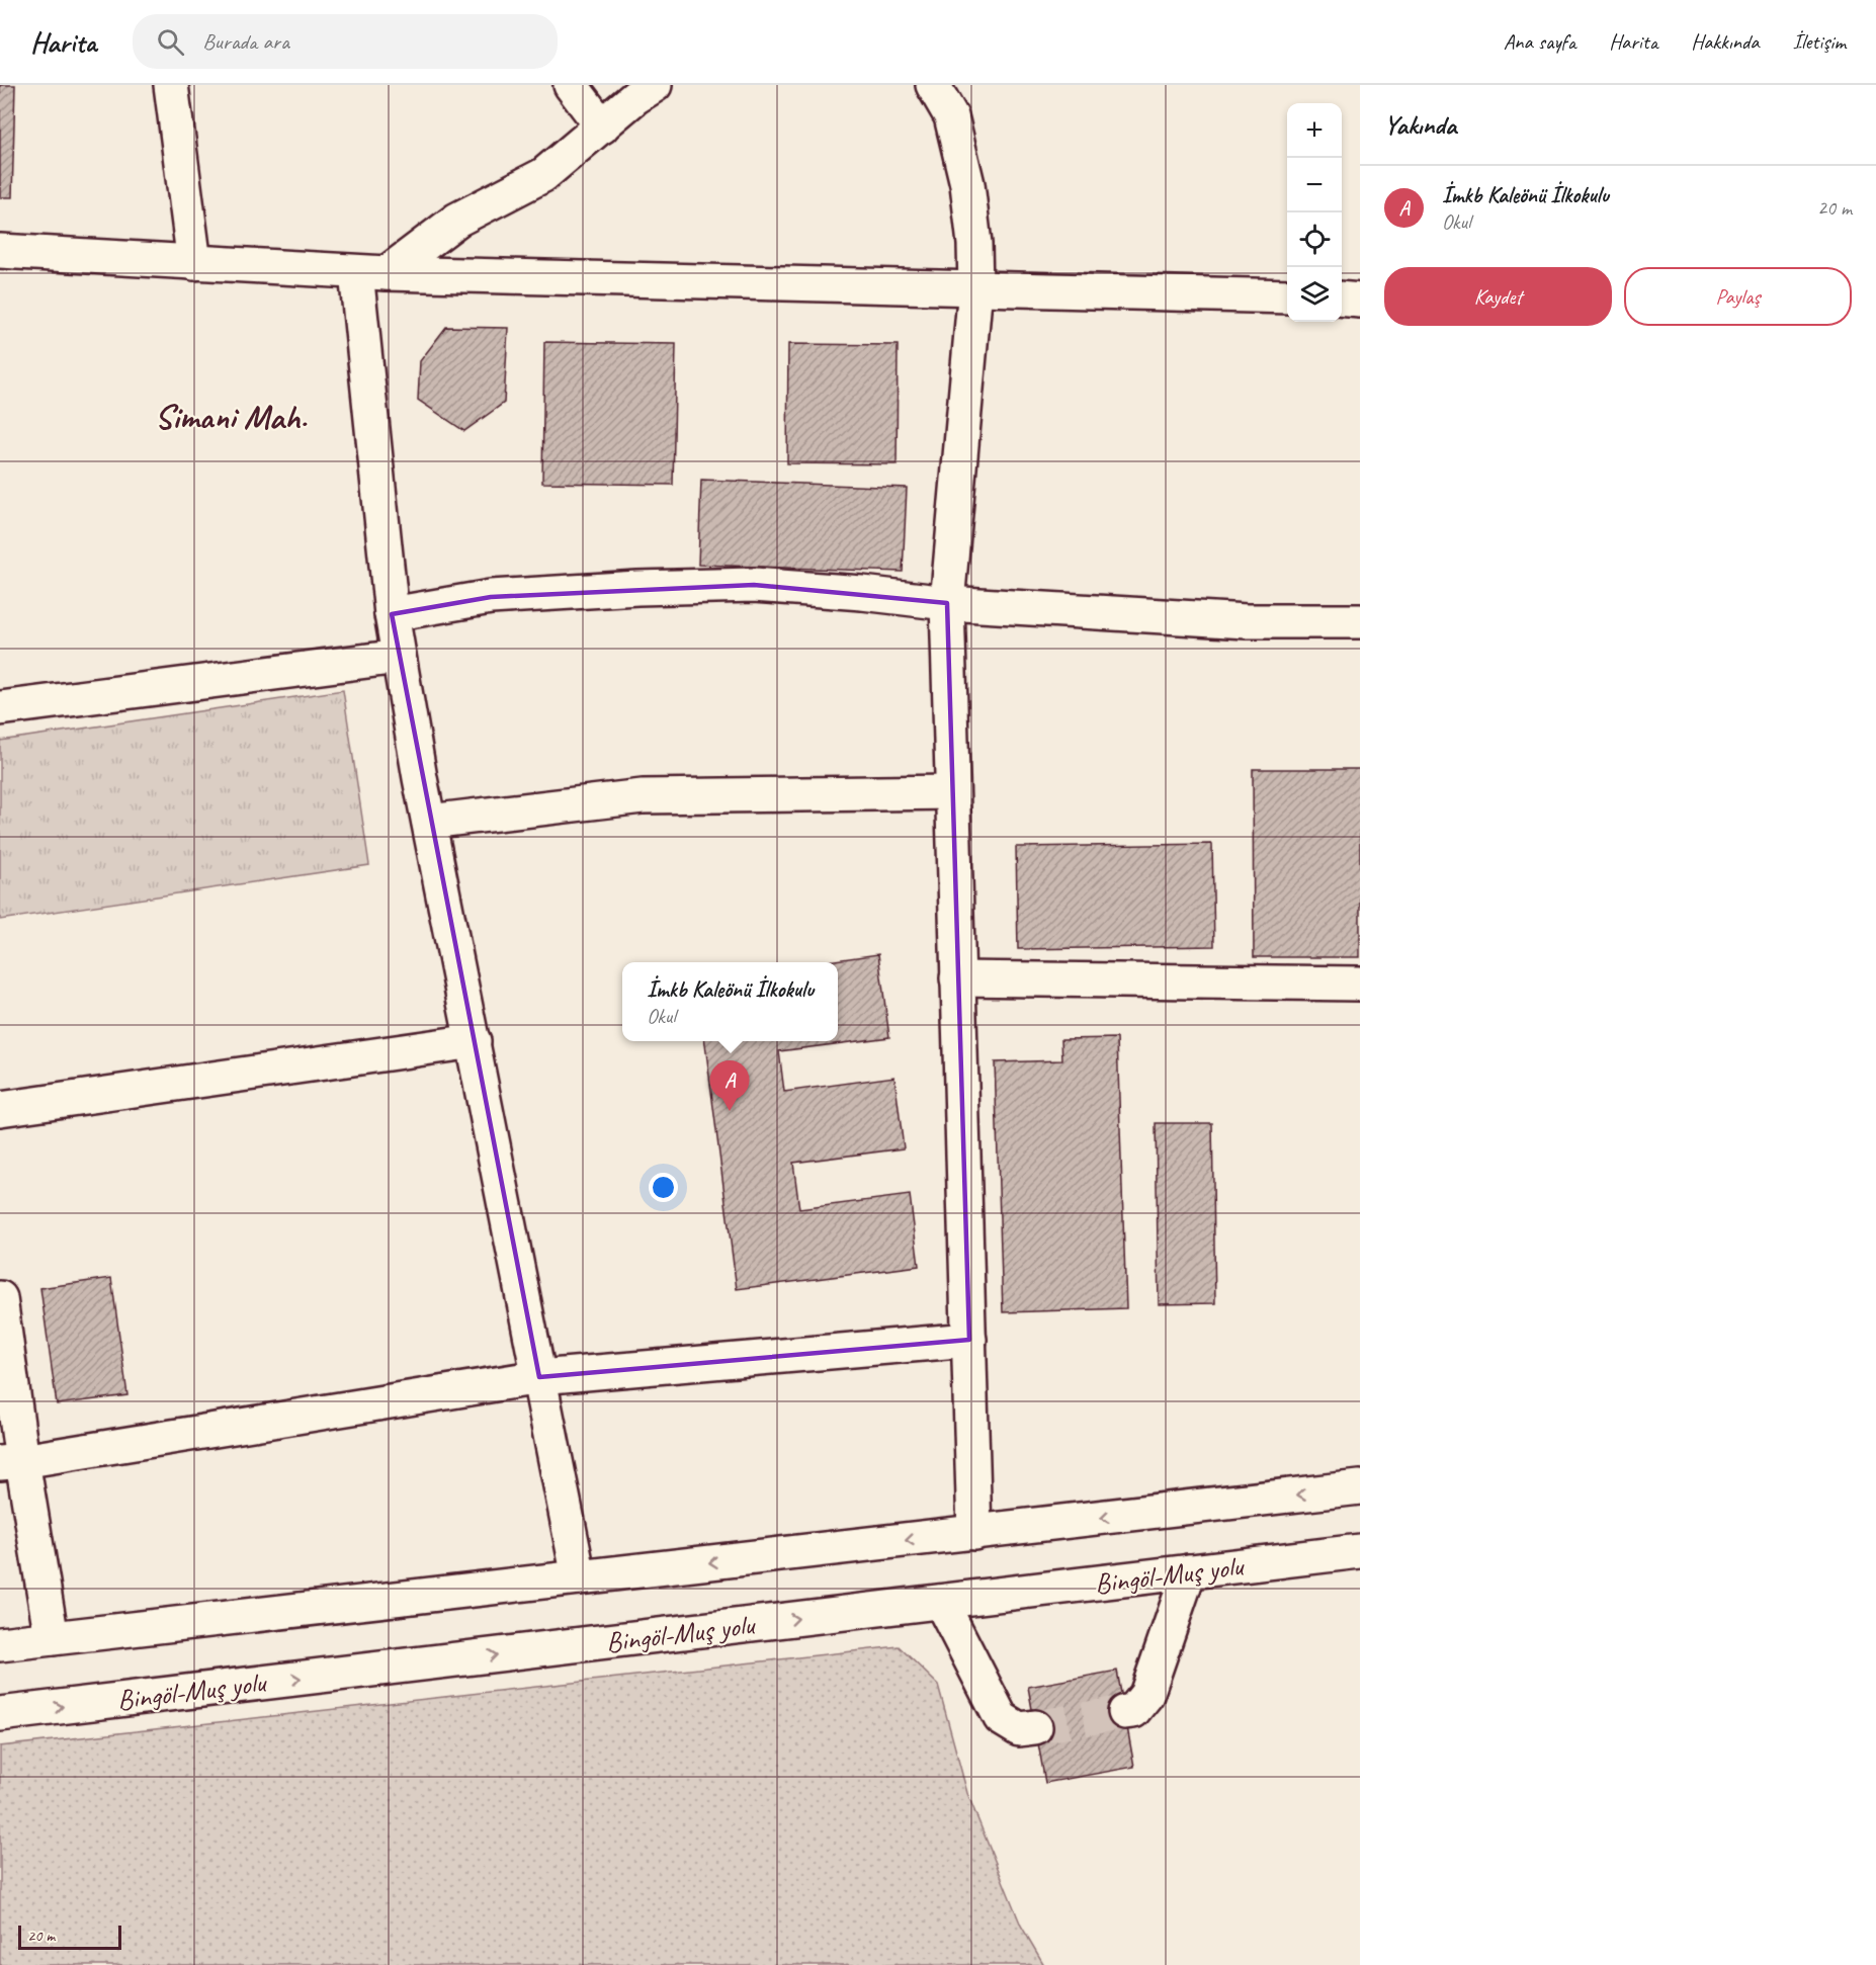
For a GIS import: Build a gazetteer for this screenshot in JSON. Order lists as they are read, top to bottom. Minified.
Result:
{"streets":{"main road":["Bingöl-Muş yolu"]},"districts":["Simani Mah."],"scale_bar":"20 m","page":{"header":"Harita","search":"Burada ara","nav":["Ana sayfa","Harita","Hakkında","İletişim"],"heading":"Yakında","map_buttons":["+","−"],"list":[{"mark":"A","name":"İmkb Kaleönü İlkokulu","note":"Okul","value":"20 m"}],"buttons":["Kaydet","Paylaş"],"popup":["İmkb Kaleönü İlkokulu","Okul"],"pins":"A","scale":"20 m"}}
